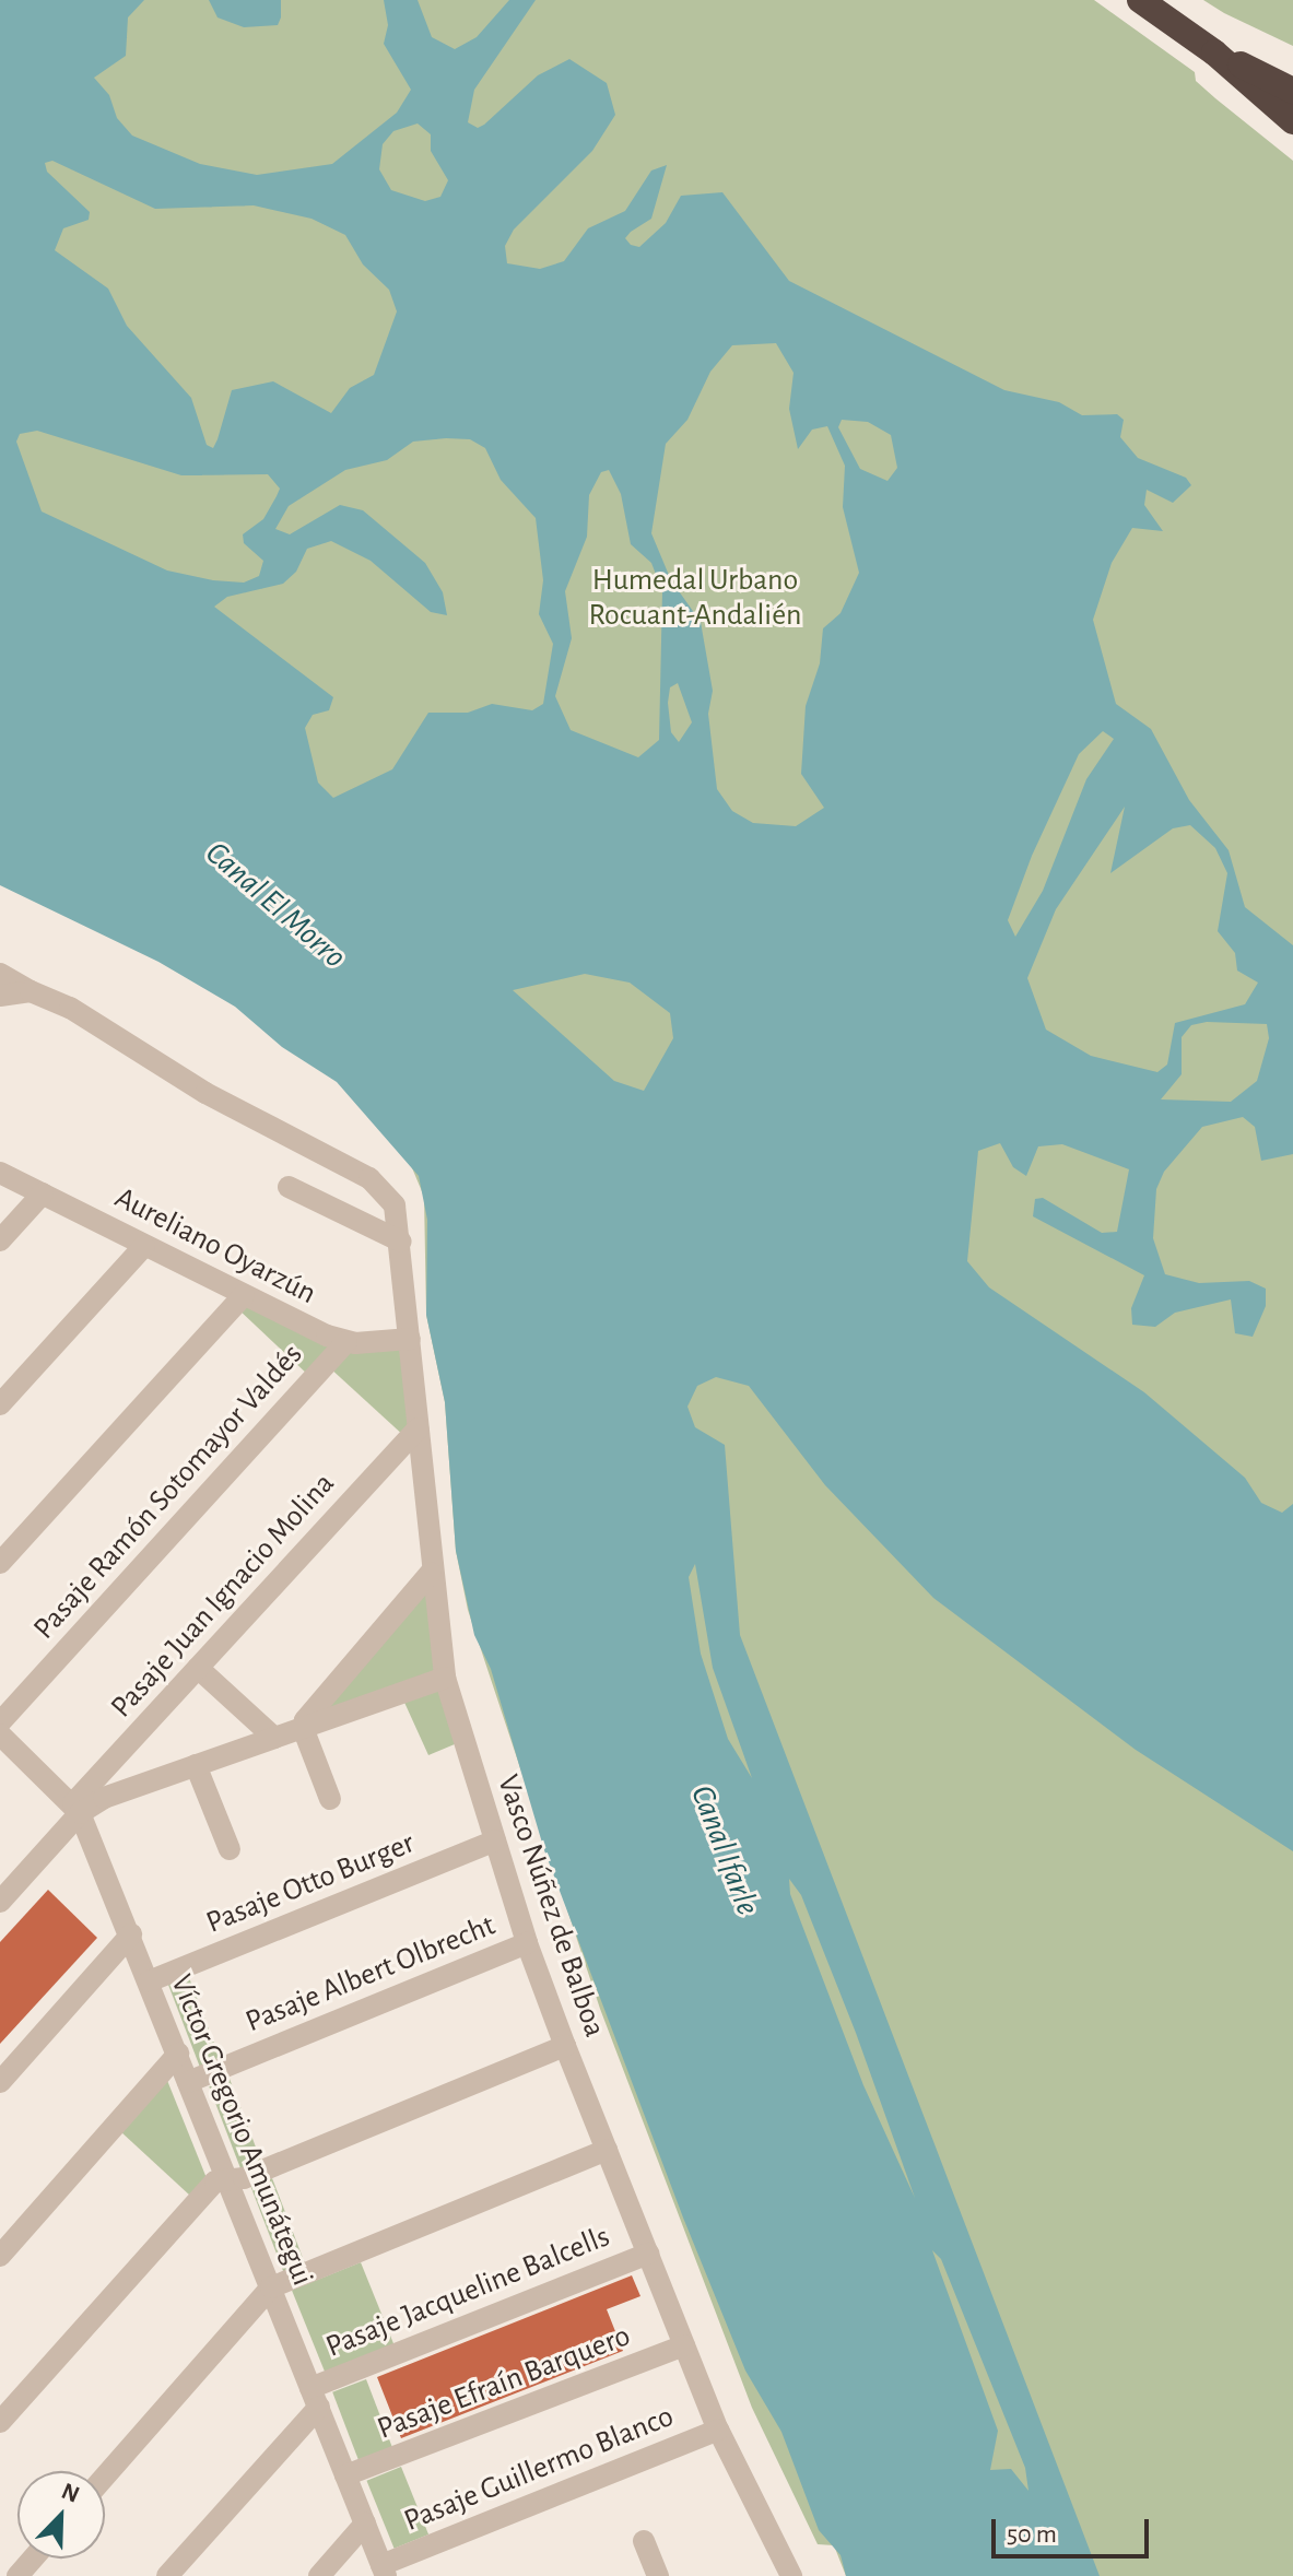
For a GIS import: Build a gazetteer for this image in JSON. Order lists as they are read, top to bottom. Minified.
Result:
{"streets":{"street":["Aureliano Oyarzún","Pasaje Ramón Sotomayor Valdés","Pasaje Juan Ignacio Molina","Pasaje Otto Burger","Vasco Núñez de Balboa","Pasaje Albert Olbrecht","Víctor Gregorio Amunátegui","Pasaje Jacqueline Balcells","Pasaje Efraín Barquero","Pasaje Guillermo Blanco"]},"crossings":[["Aureliano Oyarzún","Pasaje Ramón Sotomayor Valdés"],["Aureliano Oyarzún","Vasco Núñez de Balboa"],["Pasaje Juan Ignacio Molina","Vasco Núñez de Balboa"],["Pasaje Juan Ignacio Molina","Víctor Gregorio Amunátegui"],["Pasaje Otto Burger","Vasco Núñez de Balboa"],["Pasaje Otto Burger","Víctor Gregorio Amunátegui"],["Vasco Núñez de Balboa","Pasaje Albert Olbrecht"],["Vasco Núñez de Balboa","Pasaje Jacqueline Balcells"],["Vasco Núñez de Balboa","Pasaje Efraín Barquero"],["Vasco Núñez de Balboa","Pasaje Guillermo Blanco"],["Pasaje Albert Olbrecht","Víctor Gregorio Amunátegui"],["Víctor Gregorio Amunátegui","Pasaje Jacqueline Balcells"],["Víctor Gregorio Amunátegui","Pasaje Efraín Barquero"],["Víctor Gregorio Amunátegui","Pasaje Guillermo Blanco"]],"water":["Canal El Morro","Canal Ifarle"],"parks":["Humedal Urbano Rocuant-Andalién"],"scale_bar":"50 m","north":"top right"}
